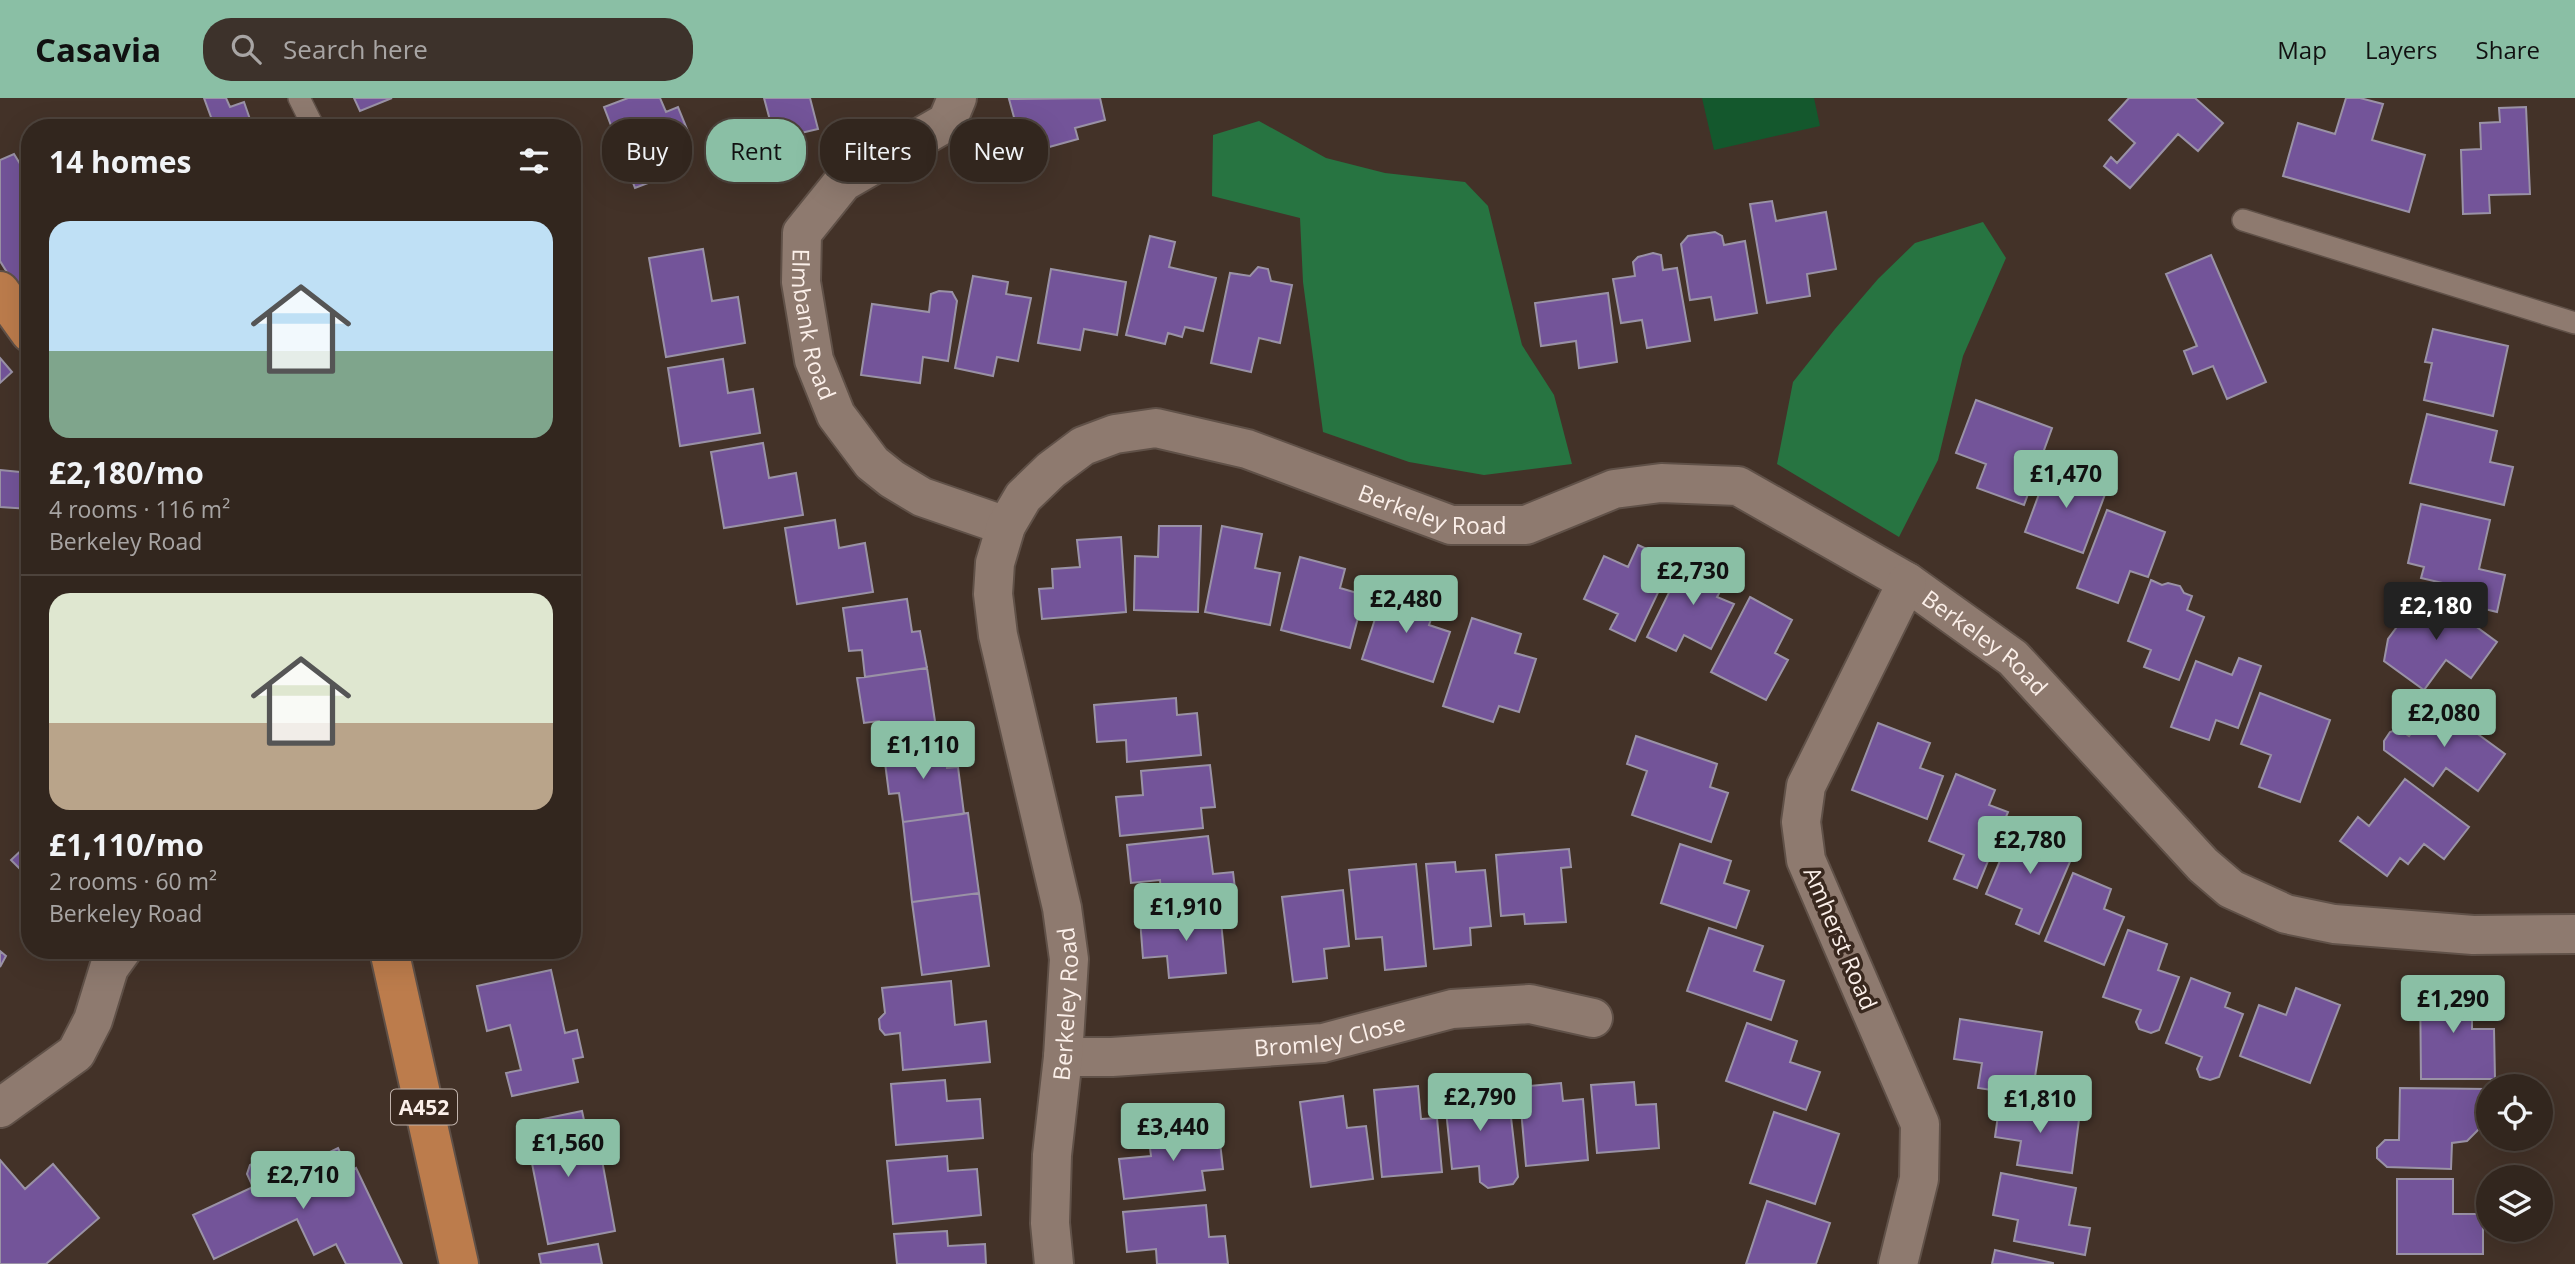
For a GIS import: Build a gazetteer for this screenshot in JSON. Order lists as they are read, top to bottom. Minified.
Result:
{"streets":{"main road":["A452"],"street":["Elmbank Road","Berkeley Road","Amherst Road","Bromley Close"]},"crossings":[["Elmbank Road","Berkeley Road"],["Berkeley Road","Amherst Road"],["Berkeley Road","Bromley Close"]],"page":{"header":"Casavia","search":"Search here","nav":["Map","Layers","Share"],"chip":["Buy","Rent","Filters","New"],"heading":"14 homes","list":[{"name":"£2,180/mo","note":"4 rooms · 116 m² · Berkeley Road"},{"name":"£1,110/mo","note":"2 rooms · 60 m² · Berkeley Road"}],"price":["£1,470","£2,730","£2,480","£2,180","£2,080","£1,110","£2,780","£1,910","£1,290","£2,790","£1,810","£3,440","£1,560","£2,710"]}}
